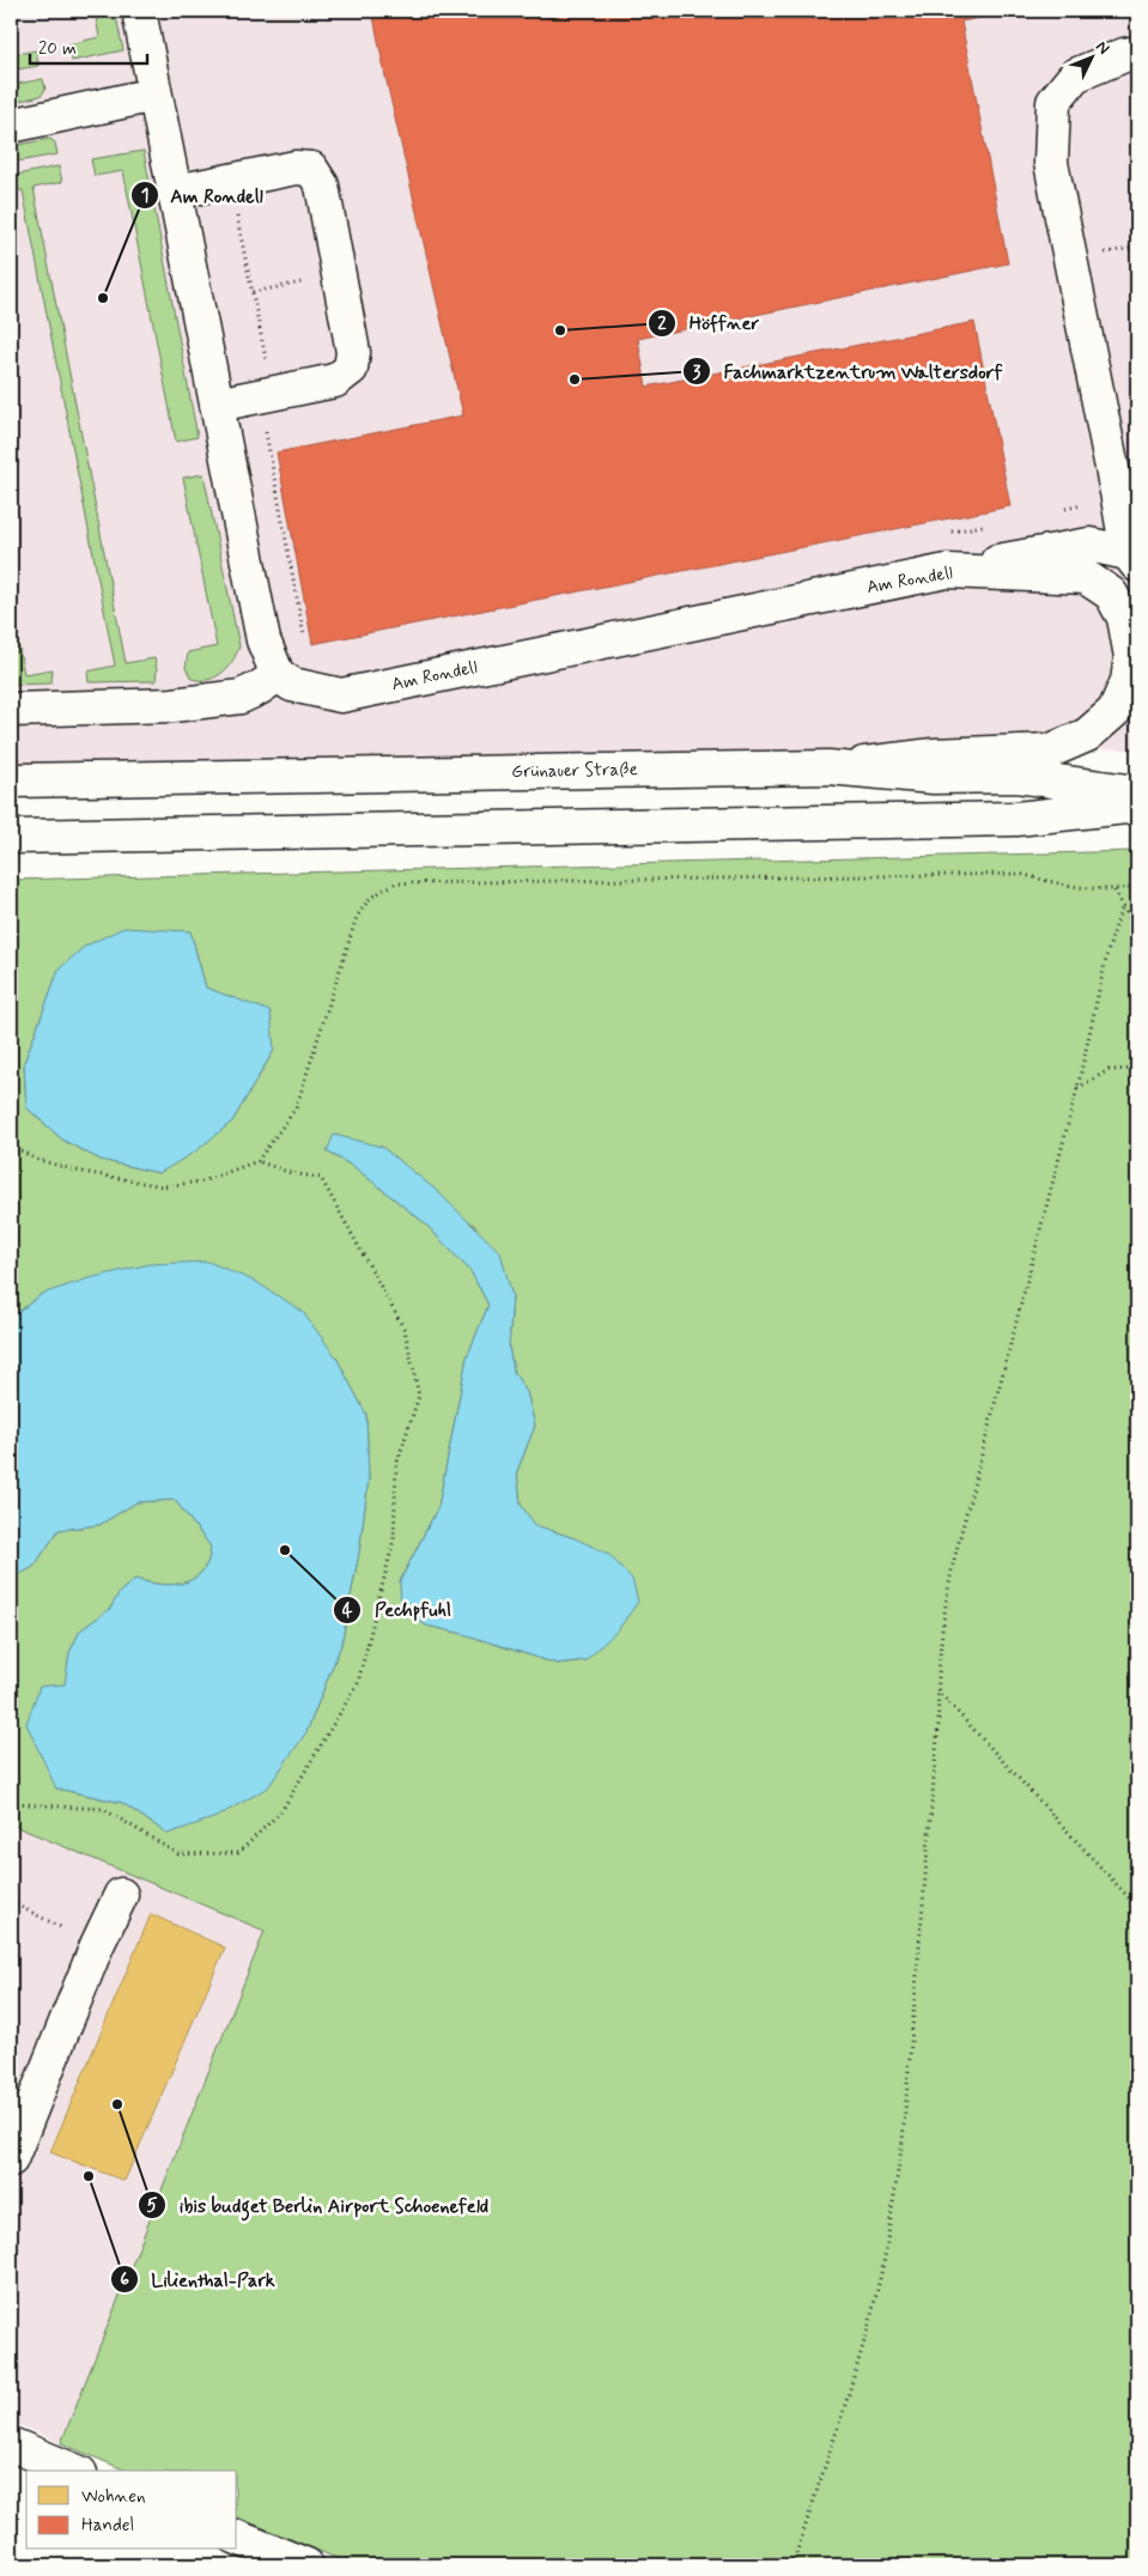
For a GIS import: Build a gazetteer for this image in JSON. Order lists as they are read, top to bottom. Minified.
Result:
{"streets":{"main road":["Am Rondell","Grünauer Straße"]},"places":["Am Rondell","Höffner","Fachmarktzentrum Waltersdorf","Pechpfuhl","ibis budget Berlin Airport Schoenefeld","Lilienthal-Park"],"legend":["Wohnen","Handel"],"scale_bar":"20 m","north":"top right"}
